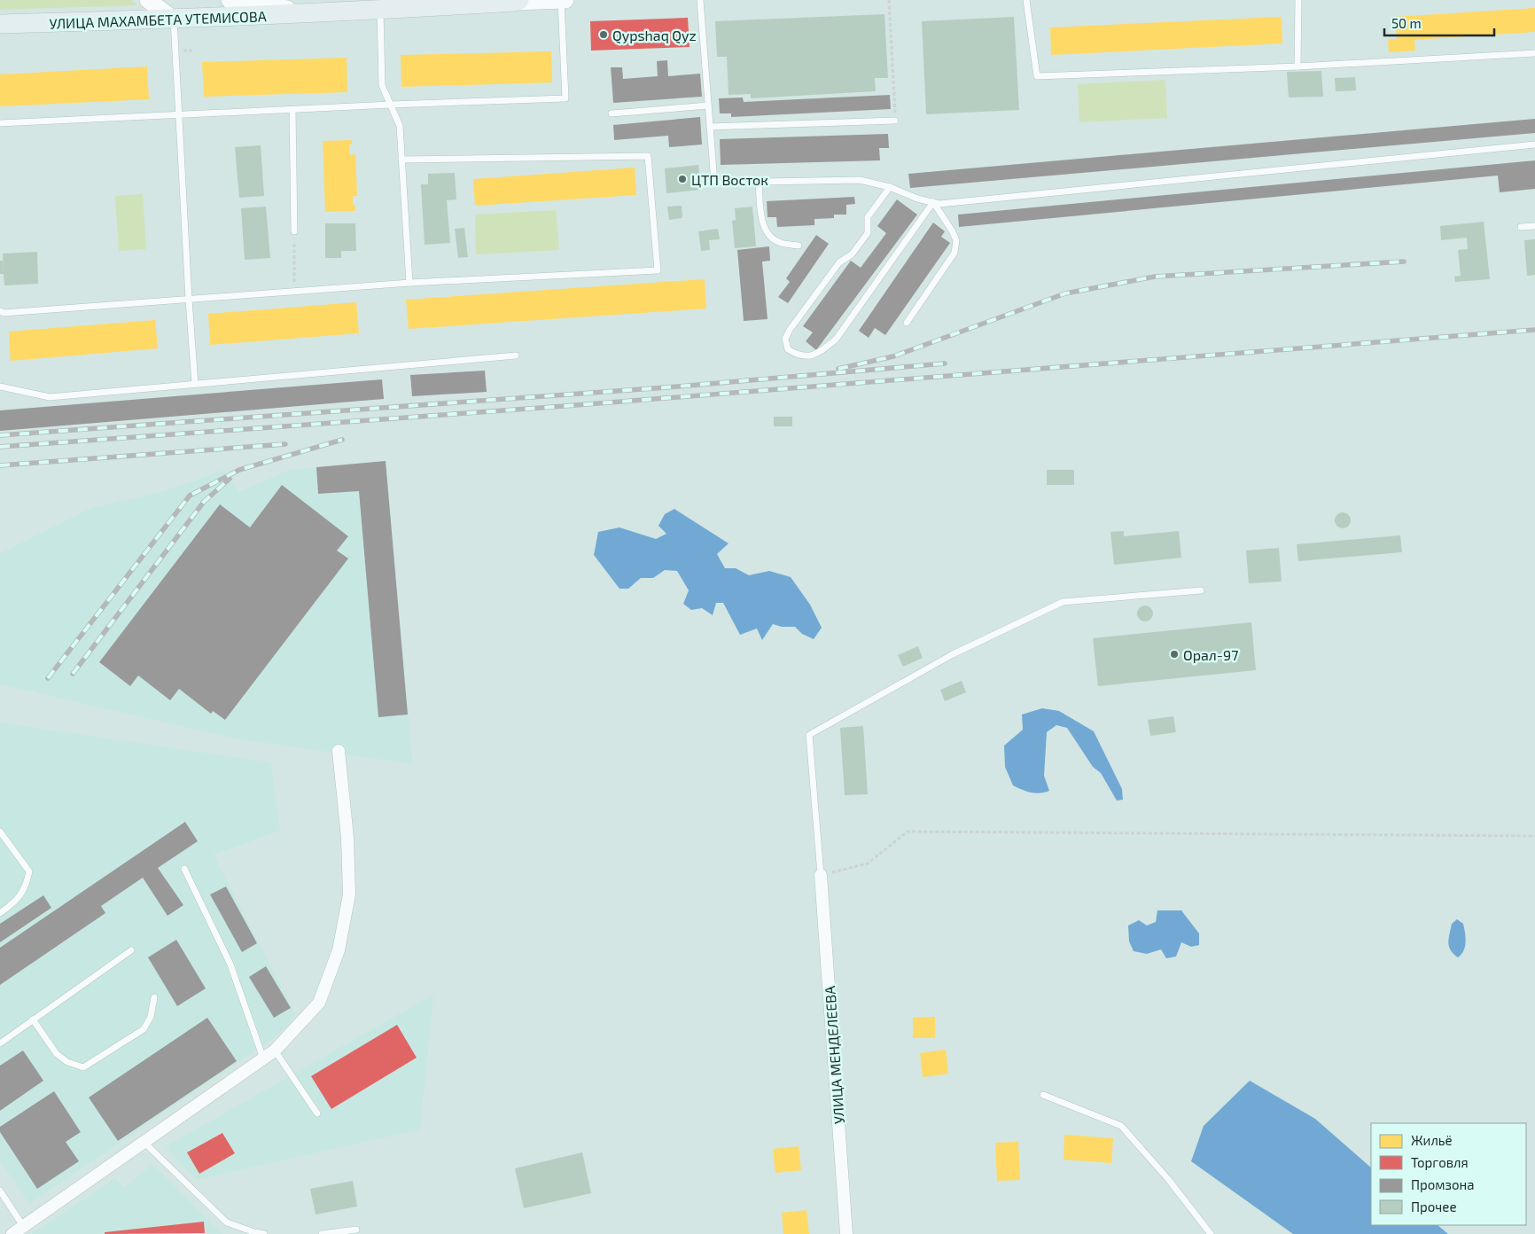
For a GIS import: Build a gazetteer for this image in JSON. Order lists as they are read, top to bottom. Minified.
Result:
{"streets":{"main road":["УЛИЦА МАХАМБЕТА УТЕМИСОВА"],"street":["УЛИЦА МЕНДЕЛЕЕВА"]},"places":["Qypshaq Qyz","ЦТП Восток","Орал-97"],"legend":["Жильё","Торговля","Промзона","Прочее"],"scale_bar":"50 m"}
